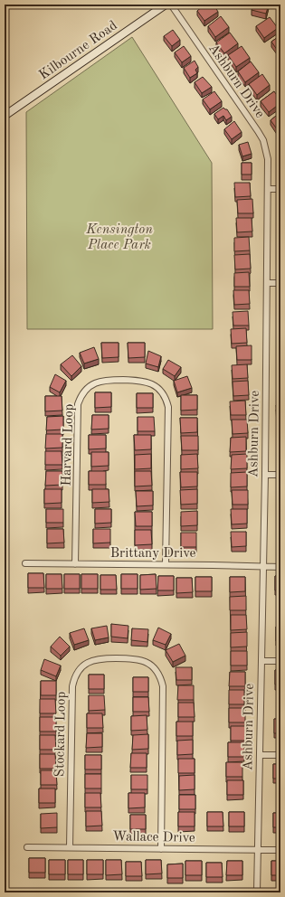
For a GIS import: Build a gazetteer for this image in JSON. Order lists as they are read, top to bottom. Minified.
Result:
{"streets":{"main road":["Kilbourne Road"],"street":["Ashburn Drive","Harvard Loop","Brittany Drive","Stockard Loop","Wallace Drive"]},"crossings":[["Ashburn Drive","Brittany Drive"],["Ashburn Drive","Wallace Drive"],["Harvard Loop","Brittany Drive"],["Stockard Loop","Wallace Drive"]],"parks":["Kensington Place Park"]}
